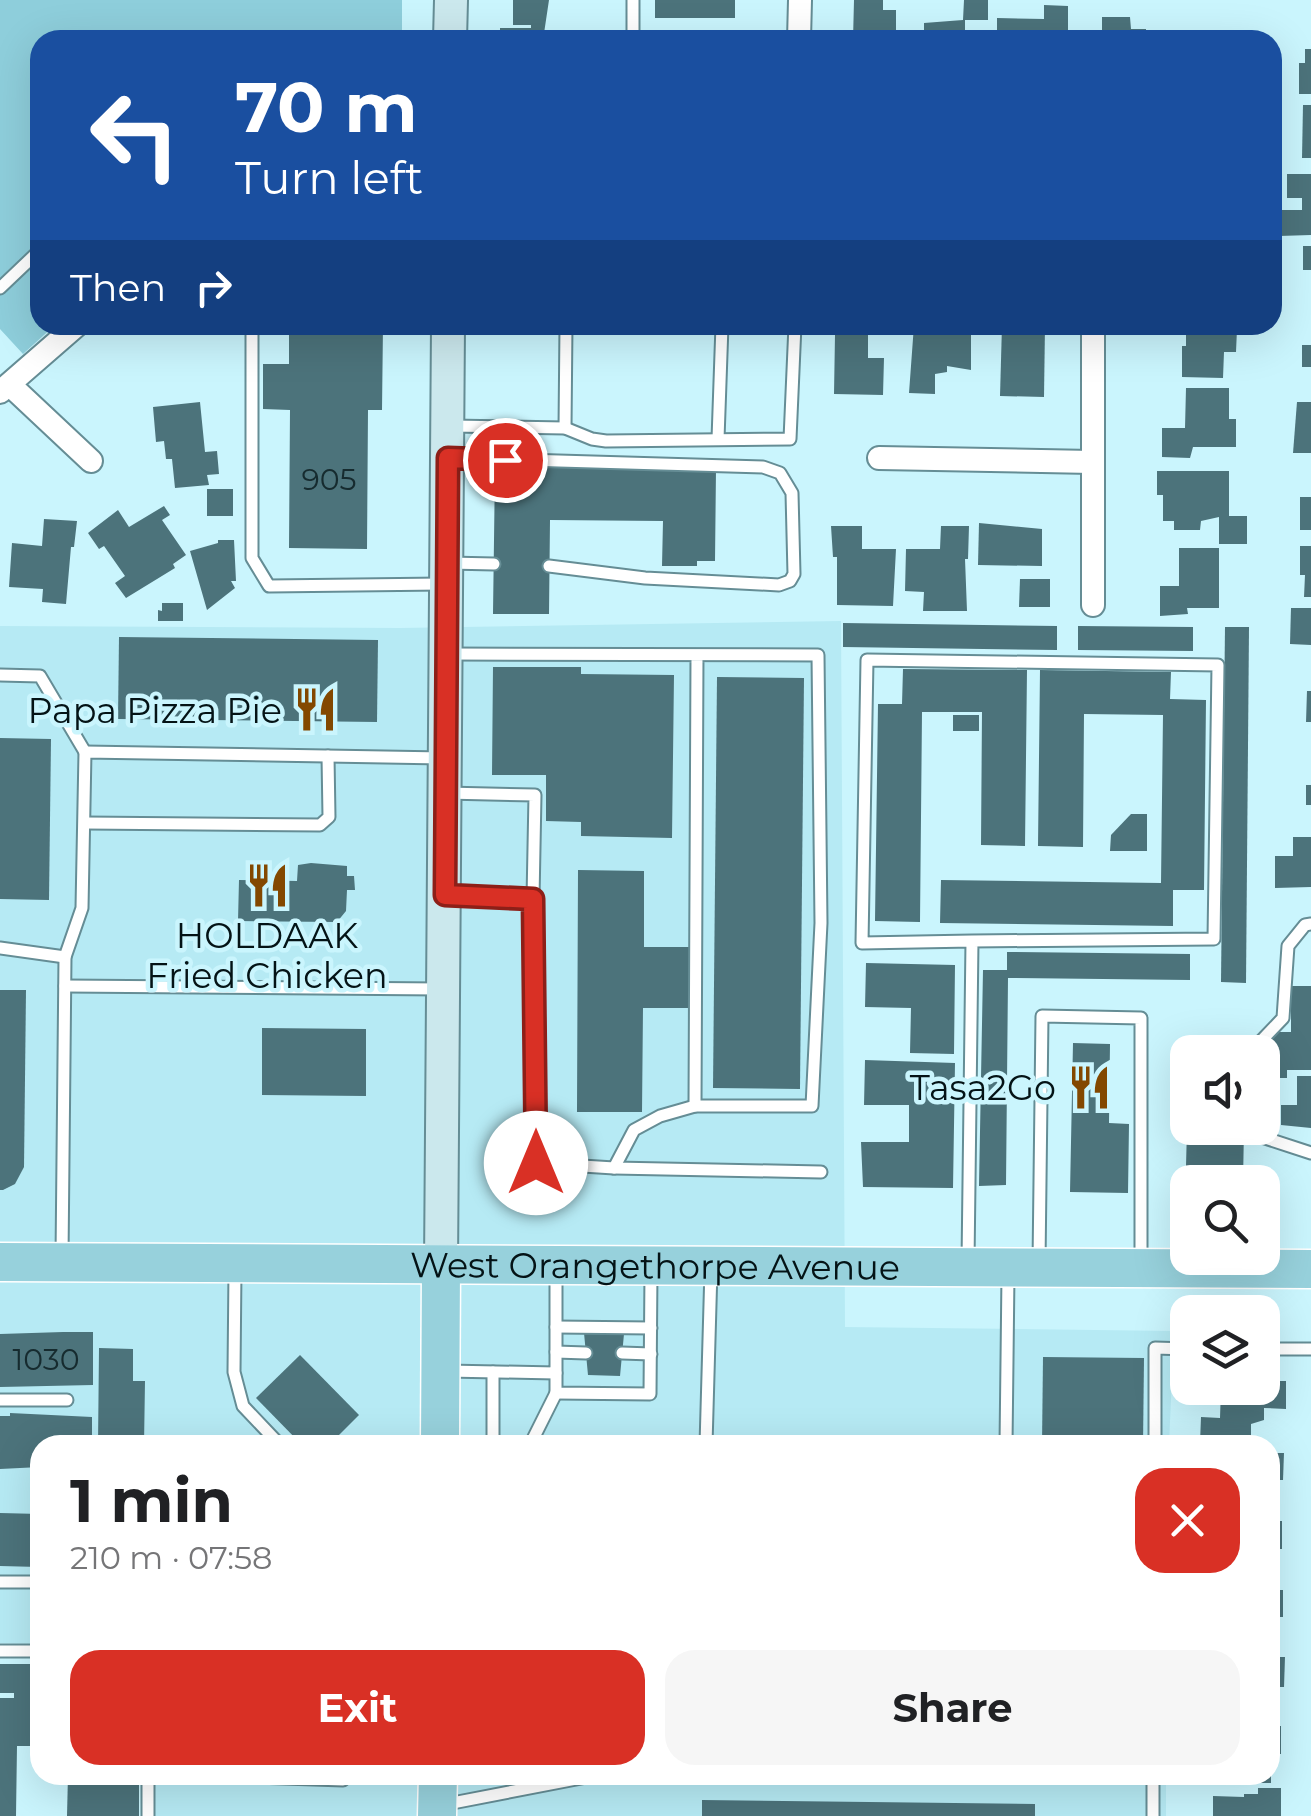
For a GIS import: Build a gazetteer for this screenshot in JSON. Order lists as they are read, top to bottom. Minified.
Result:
{"streets":{"main road":["West Orangethorpe Avenue"]},"places":{"restaurant":["Papa Pizza Pie","HOLDAAK Fried Chicken","Tasa2Go"]},"house_numbers":["905","1030"],"page":{"turn":["70 m","Turn left"],"then":"Then","heading":["1 min","210 m · 07:58"],"buttons":["Exit","Share"]}}
